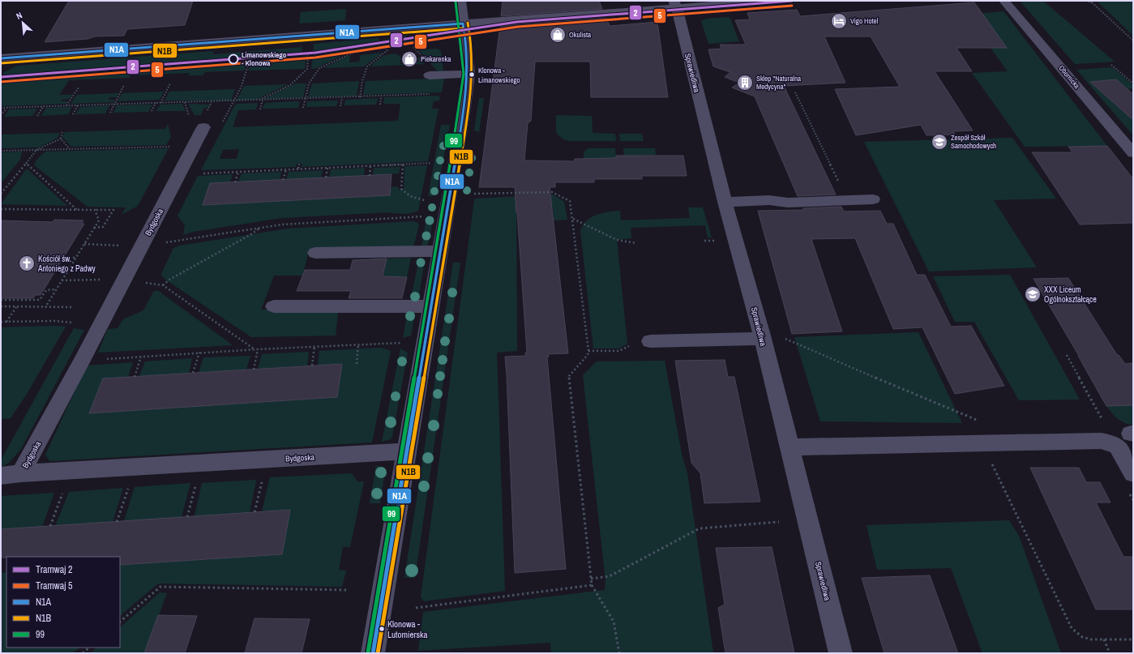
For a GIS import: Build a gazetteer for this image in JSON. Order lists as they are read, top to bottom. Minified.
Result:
{"streets":{"street":["Sprawiedliwa","Obornicka","Bydgoska"]},"places":{"hotel":["Vigo Hotel"],"shop":["Okulista","Piekarenka"],"other":["Limanowskiego - Klonowa","Klonowa - Limanowskiego","Klonowa - Lutomierska"],"building":["Sklep \"Naturalna Medycyna\""],"school or university":["Zespół Szkół Samochodowych","XXX Liceum Ogólnokształcące"],"church":["Kościół św. Antoniego z Padwy"]},"lines":["tram line 2","transit line 99","tram line 5","transit line N1B","transit line N1A"],"legend":["Tramwaj 2","Tramwaj 5","N1A","N1B","99"],"north":"top left"}
